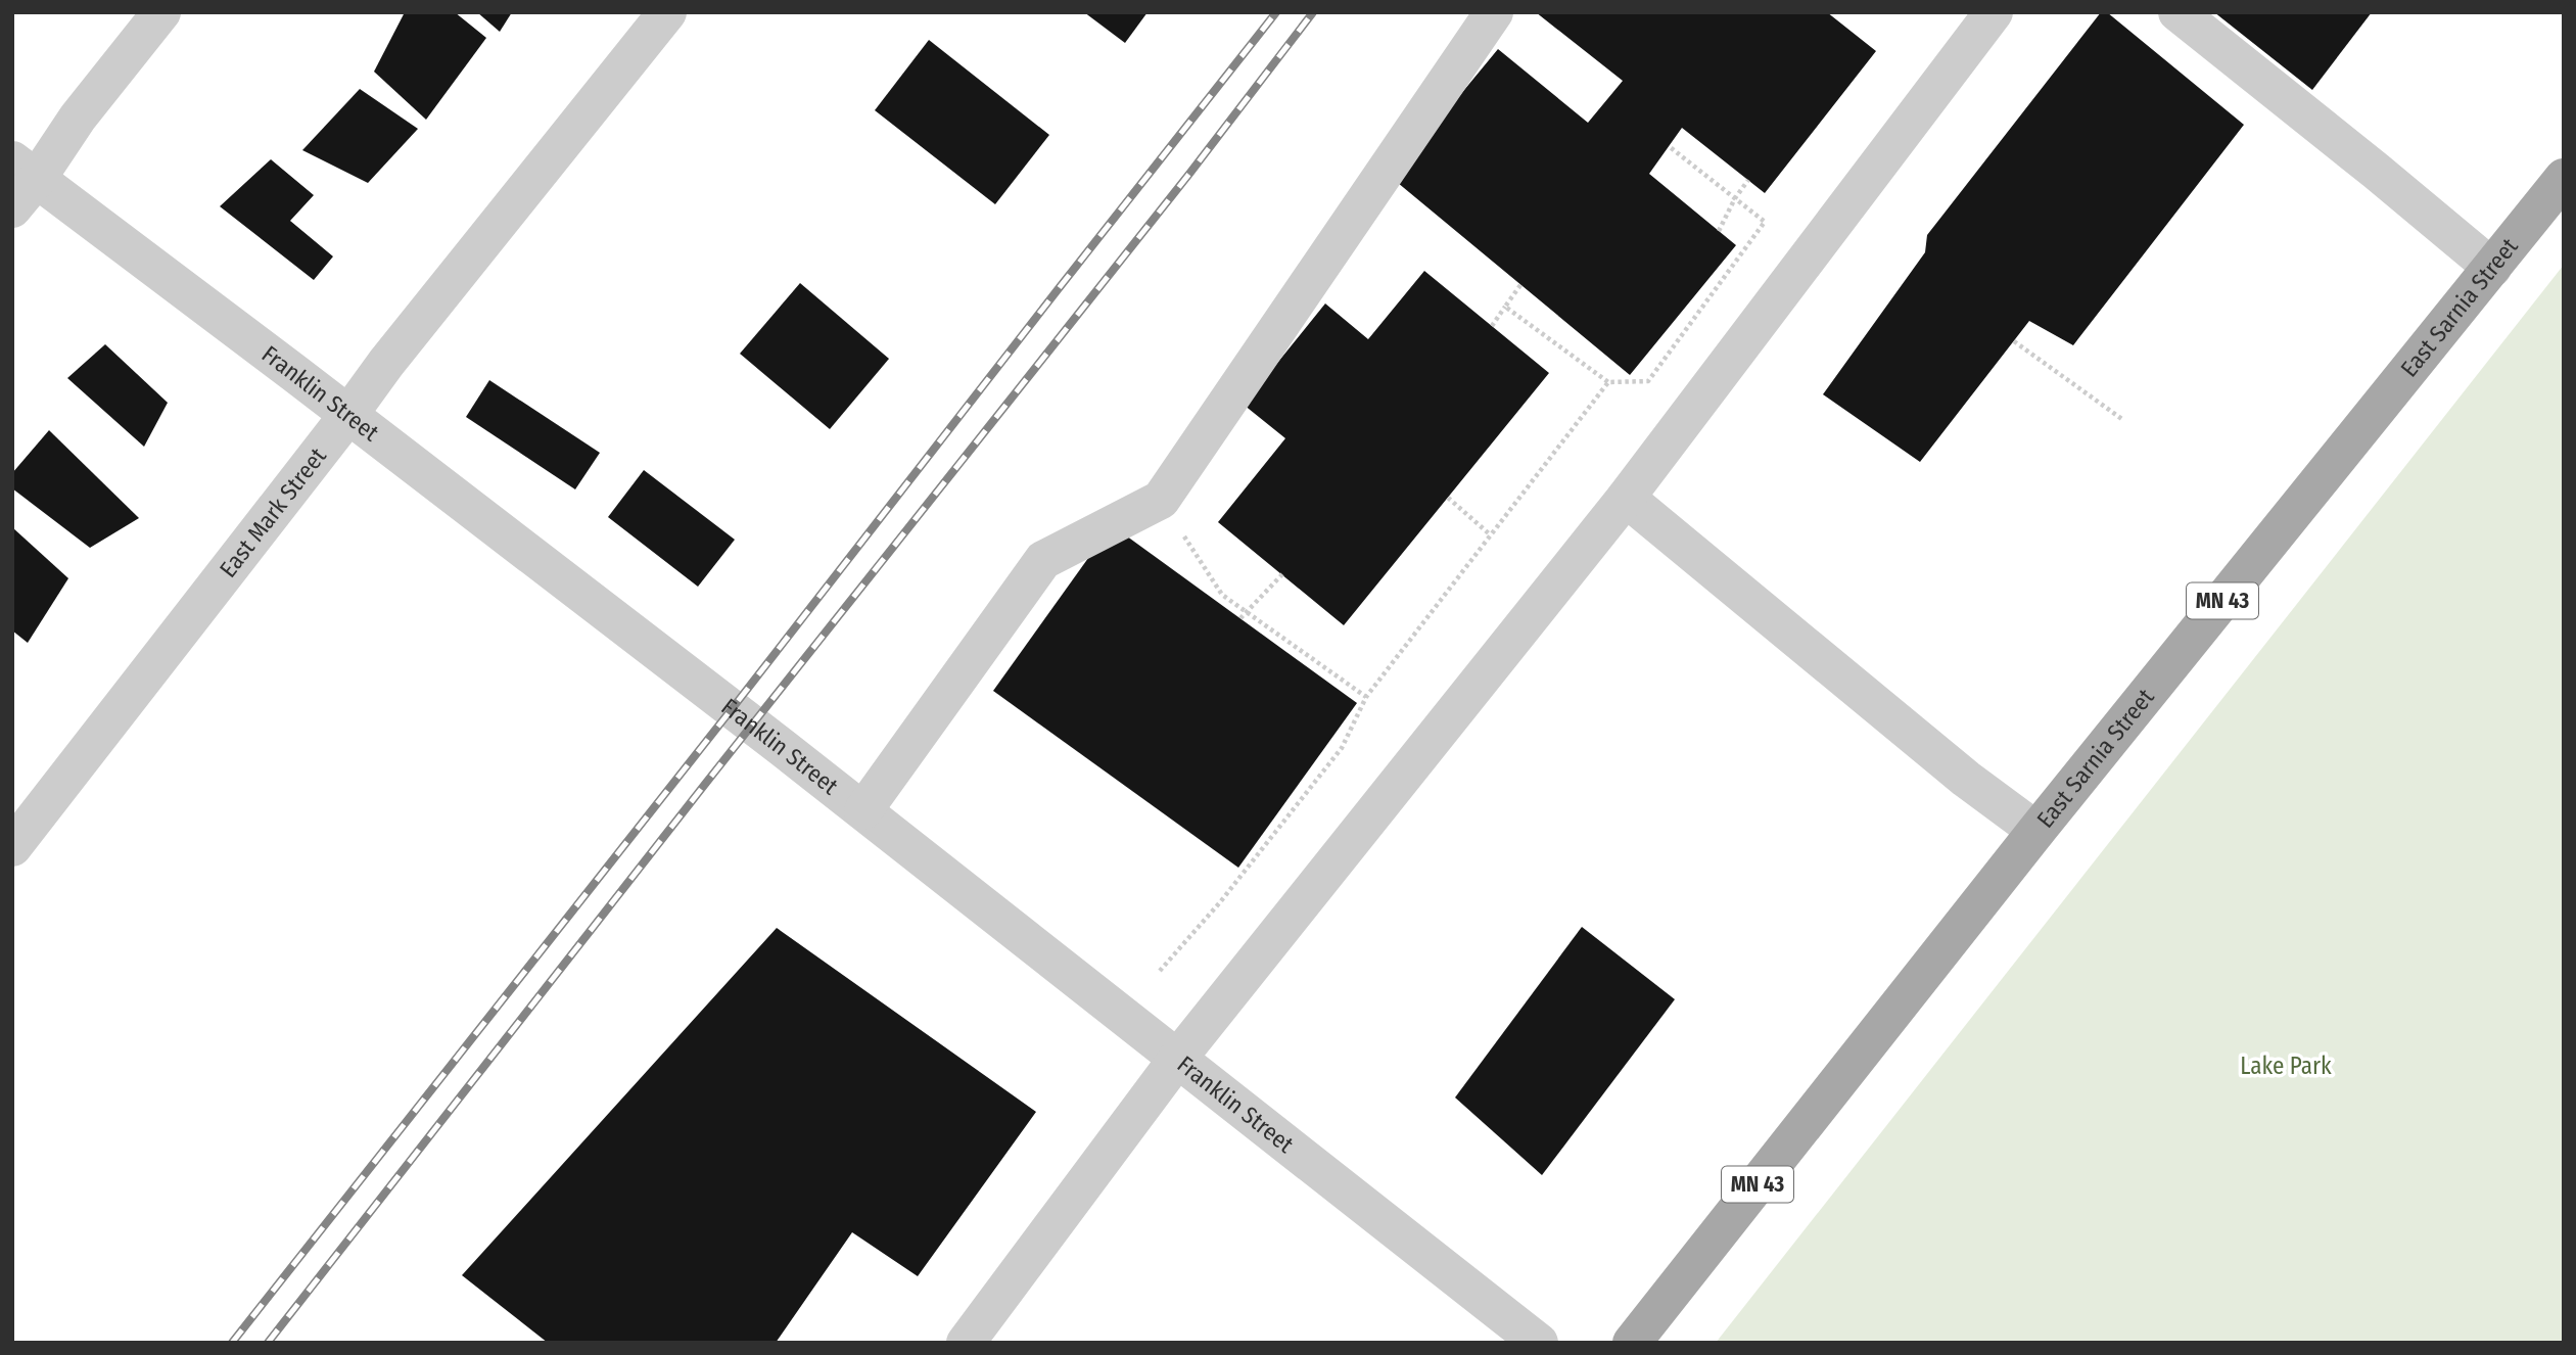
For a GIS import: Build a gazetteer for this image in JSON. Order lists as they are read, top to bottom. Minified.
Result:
{"streets":{"main road":["East Sarnia Street","MN 43"],"street":["Franklin Street","East Mark Street"]},"crossings":[["Franklin Street","East Mark Street"]],"parks":["Lake Park"]}
